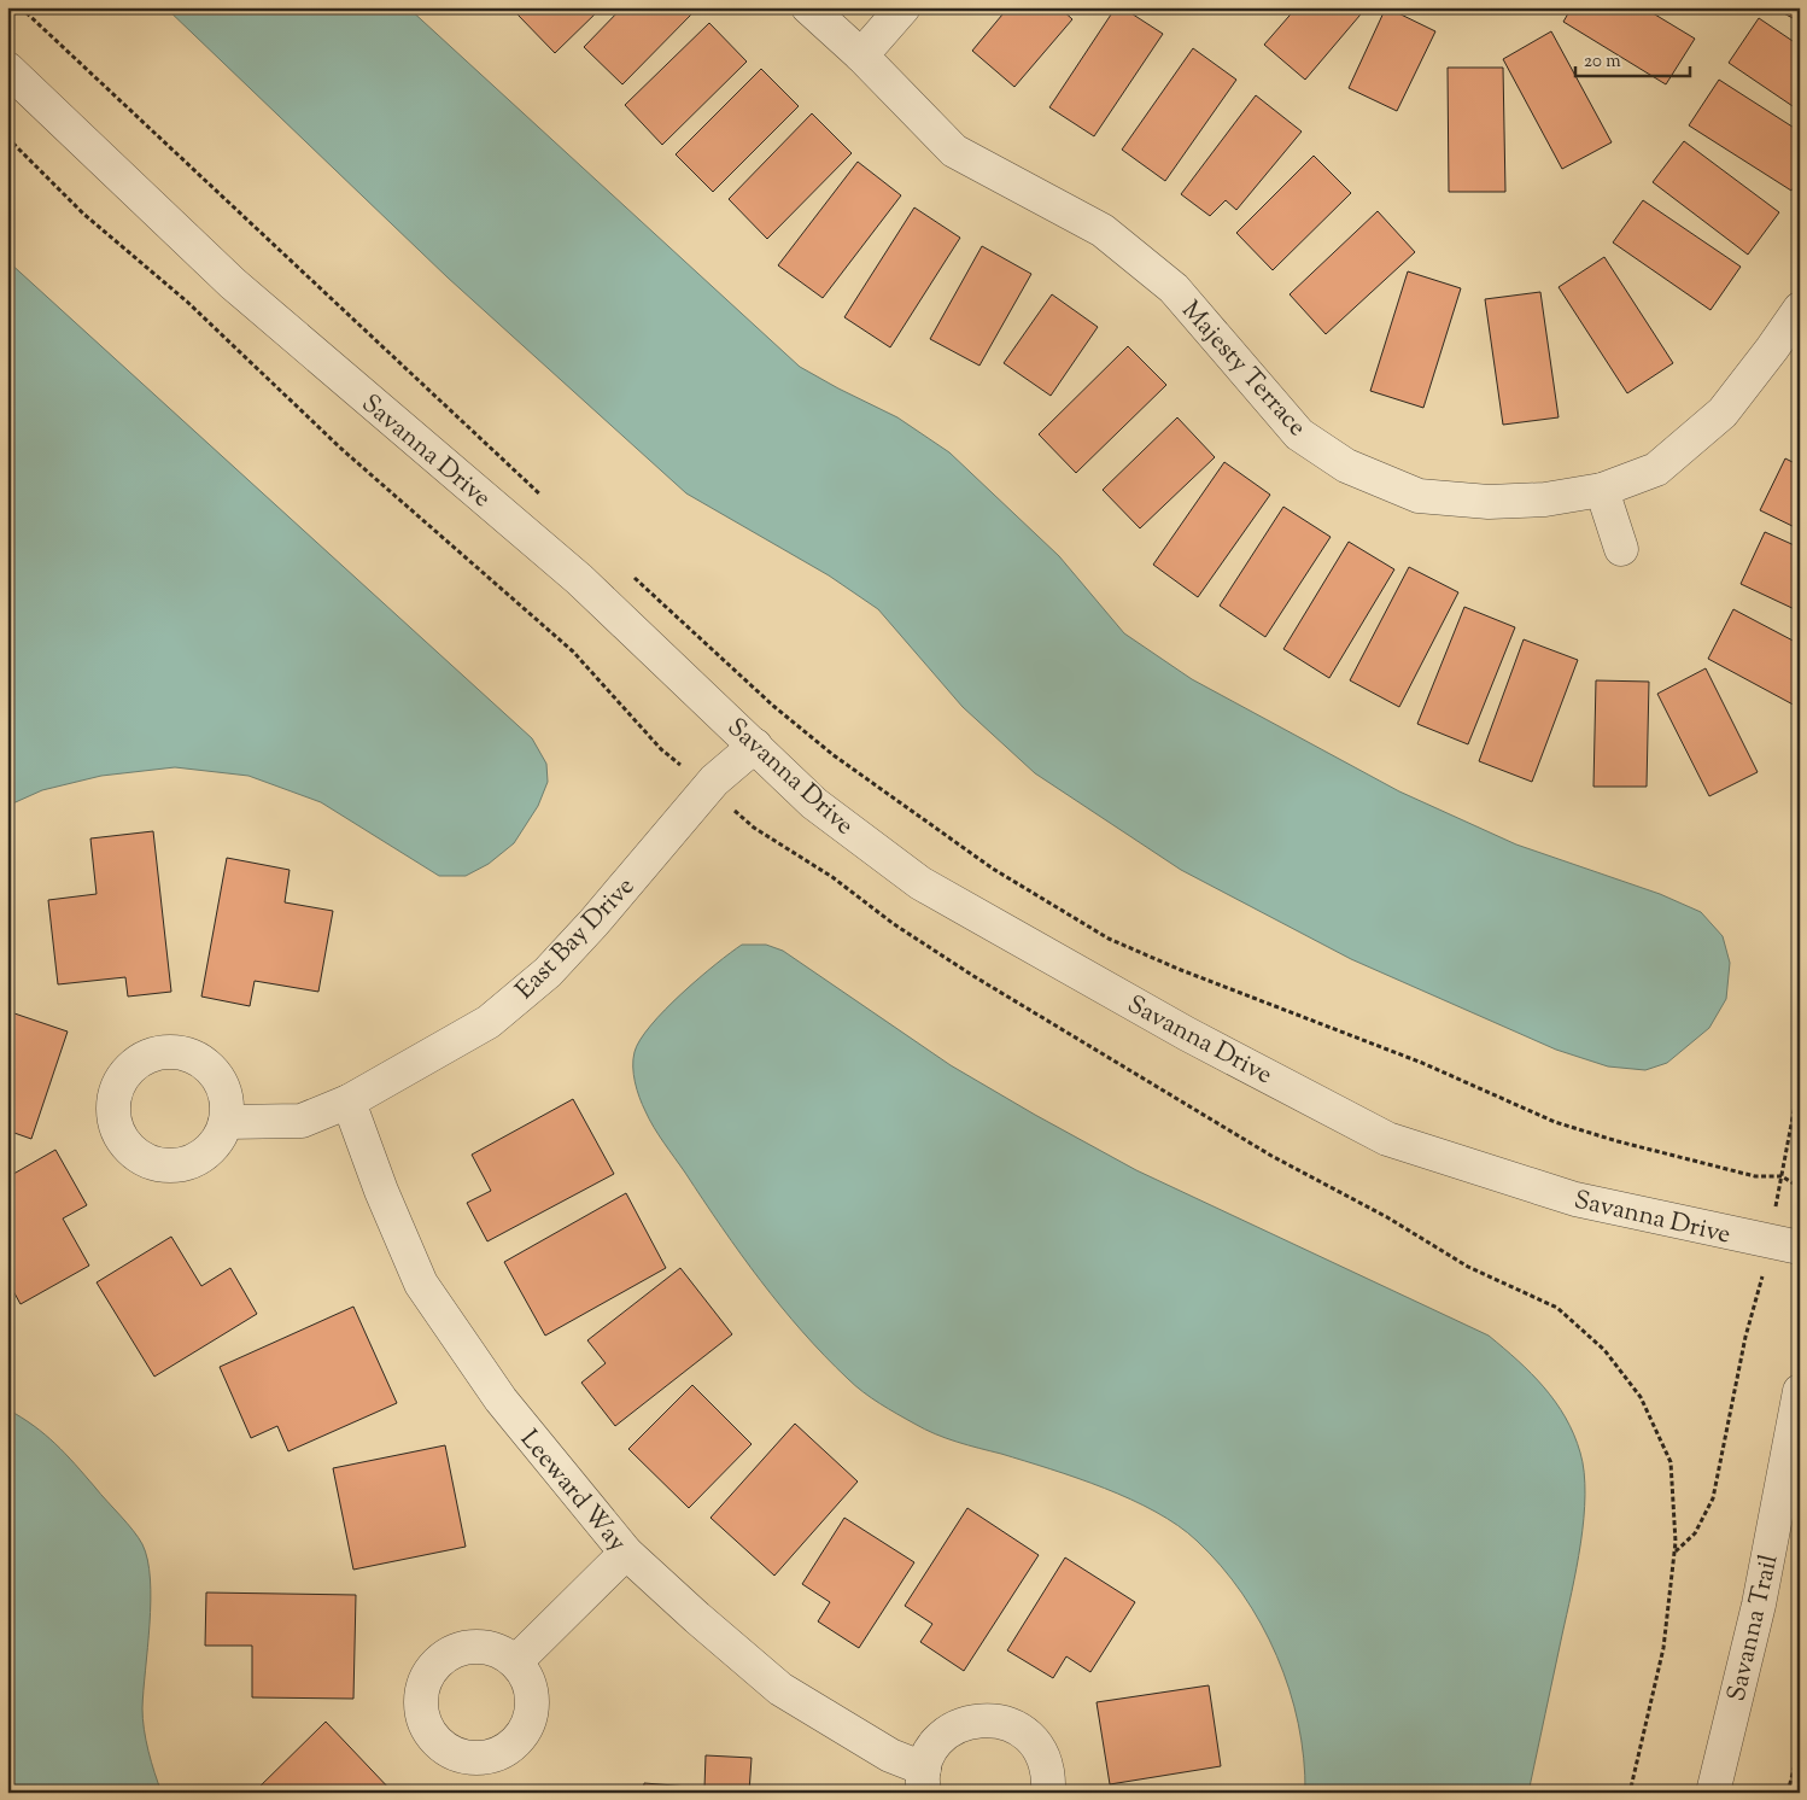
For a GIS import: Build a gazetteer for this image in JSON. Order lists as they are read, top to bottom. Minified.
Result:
{"streets":{"street":["Majesty Terrace","Savanna Drive","East Bay Drive","Leeward Way","Savanna Trail"]},"crossings":[["Savanna Drive","East Bay Drive"],["East Bay Drive","Leeward Way"]],"scale_bar":"20 m"}
